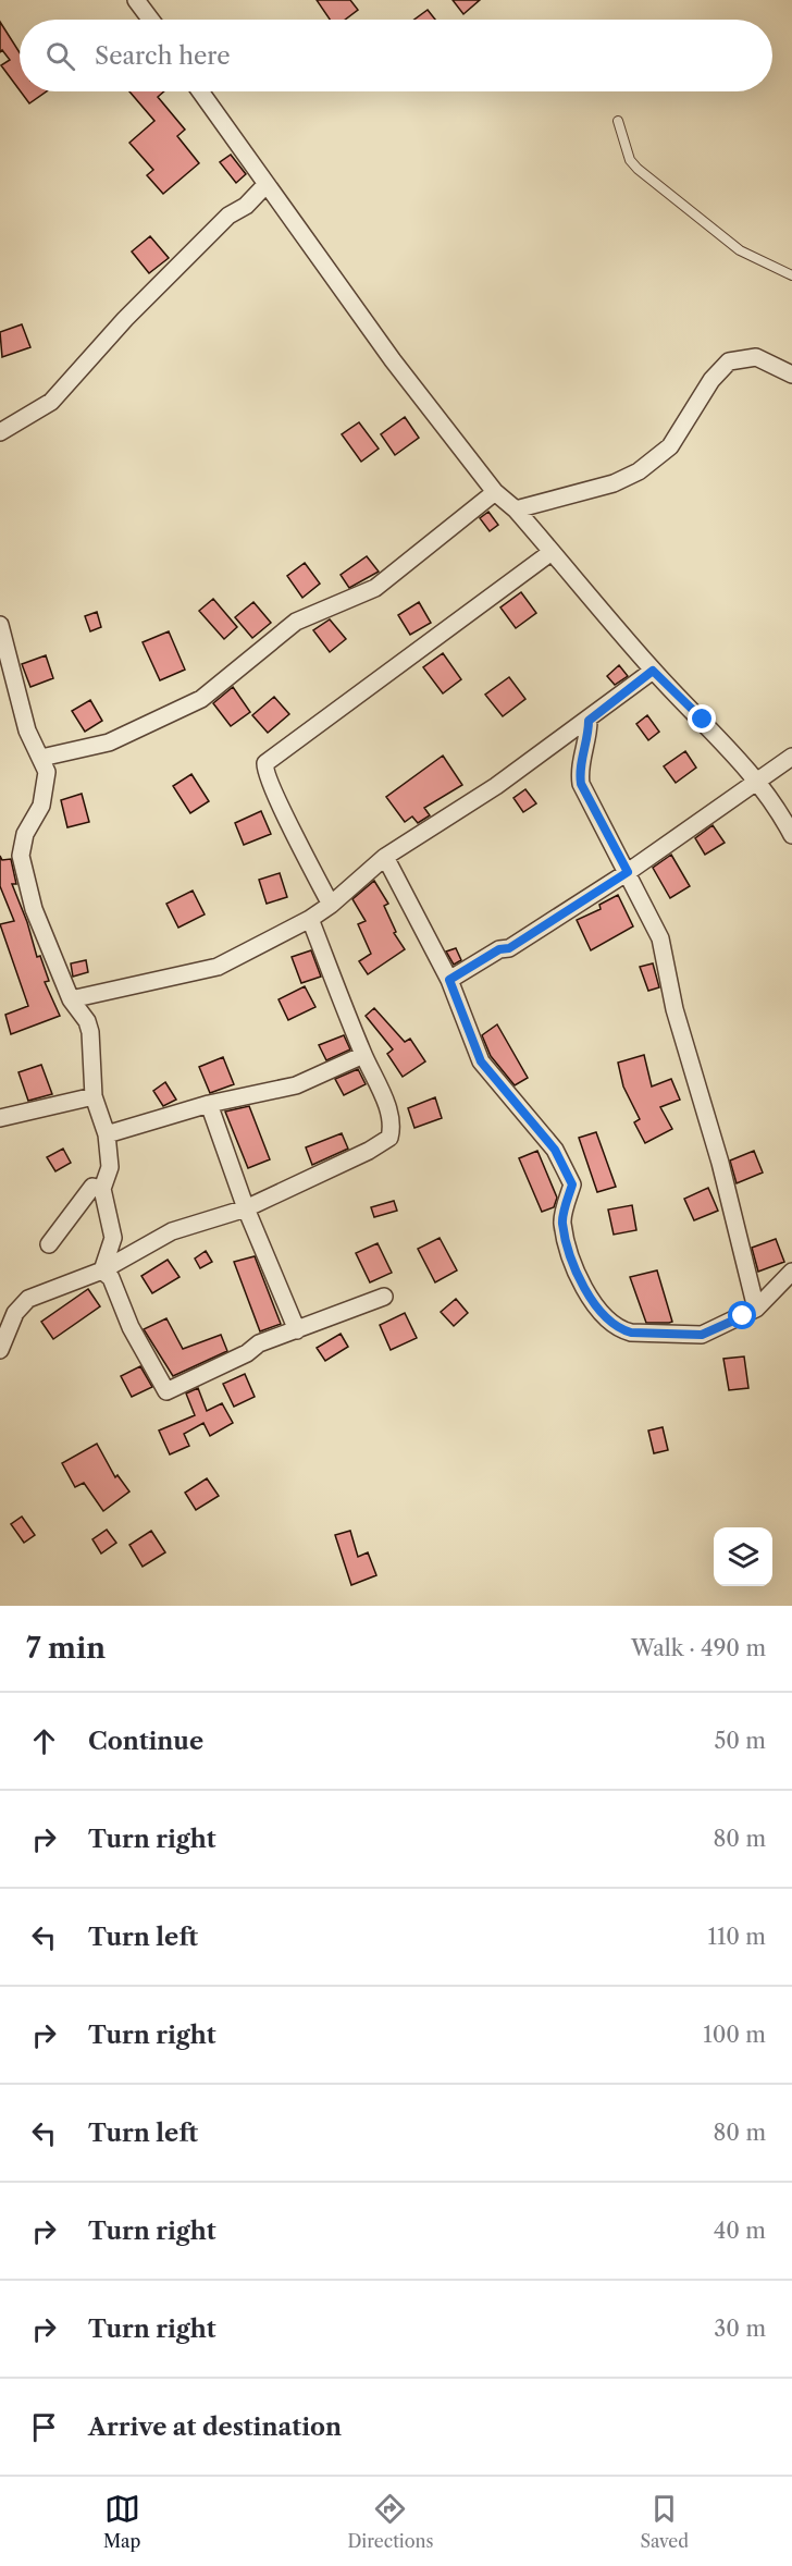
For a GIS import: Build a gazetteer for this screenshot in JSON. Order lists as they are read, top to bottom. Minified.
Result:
{"page":{"search":"Search here","heading":["7 min","Walk · 490 m"],"list":[["Continue","50 m"],["Turn right","80 m"],["Turn left","110 m"],["Turn right","100 m"],["Turn left","80 m"],["Turn right","40 m"],["Turn right","30 m"],"Arrive at destination"],"nav":["Map","Directions","Saved"]}}
